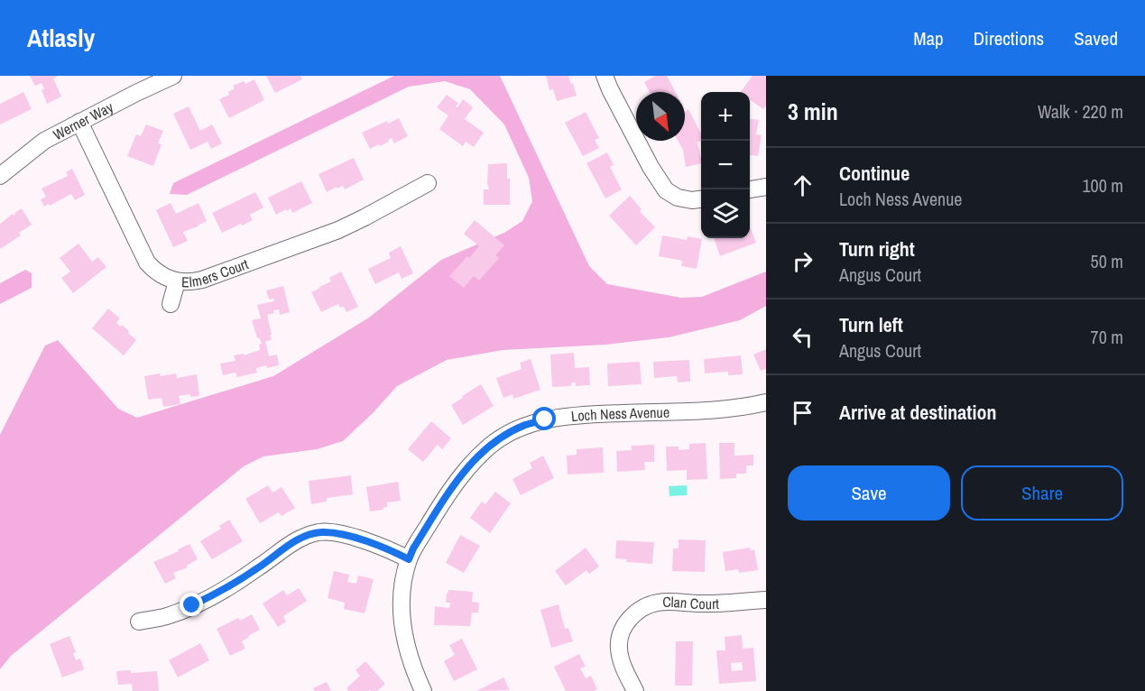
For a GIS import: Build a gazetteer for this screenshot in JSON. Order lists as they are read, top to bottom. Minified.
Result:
{"streets":{"street":["Werner Way","Elmers Court","Loch Ness Avenue","Clan Court"]},"crossings":[["Werner Way","Elmers Court"]],"north":"bottom right","page":{"header":"Atlasly","nav":["Map","Directions","Saved"],"heading":["3 min","Walk · 220 m"],"map_buttons":["+","−"],"list":[["Continue","Loch Ness Avenue","100 m"],["Turn right","Angus Court","50 m"],["Turn left","Angus Court","70 m"],"Arrive at destination"],"buttons":["Save","Share"]}}
